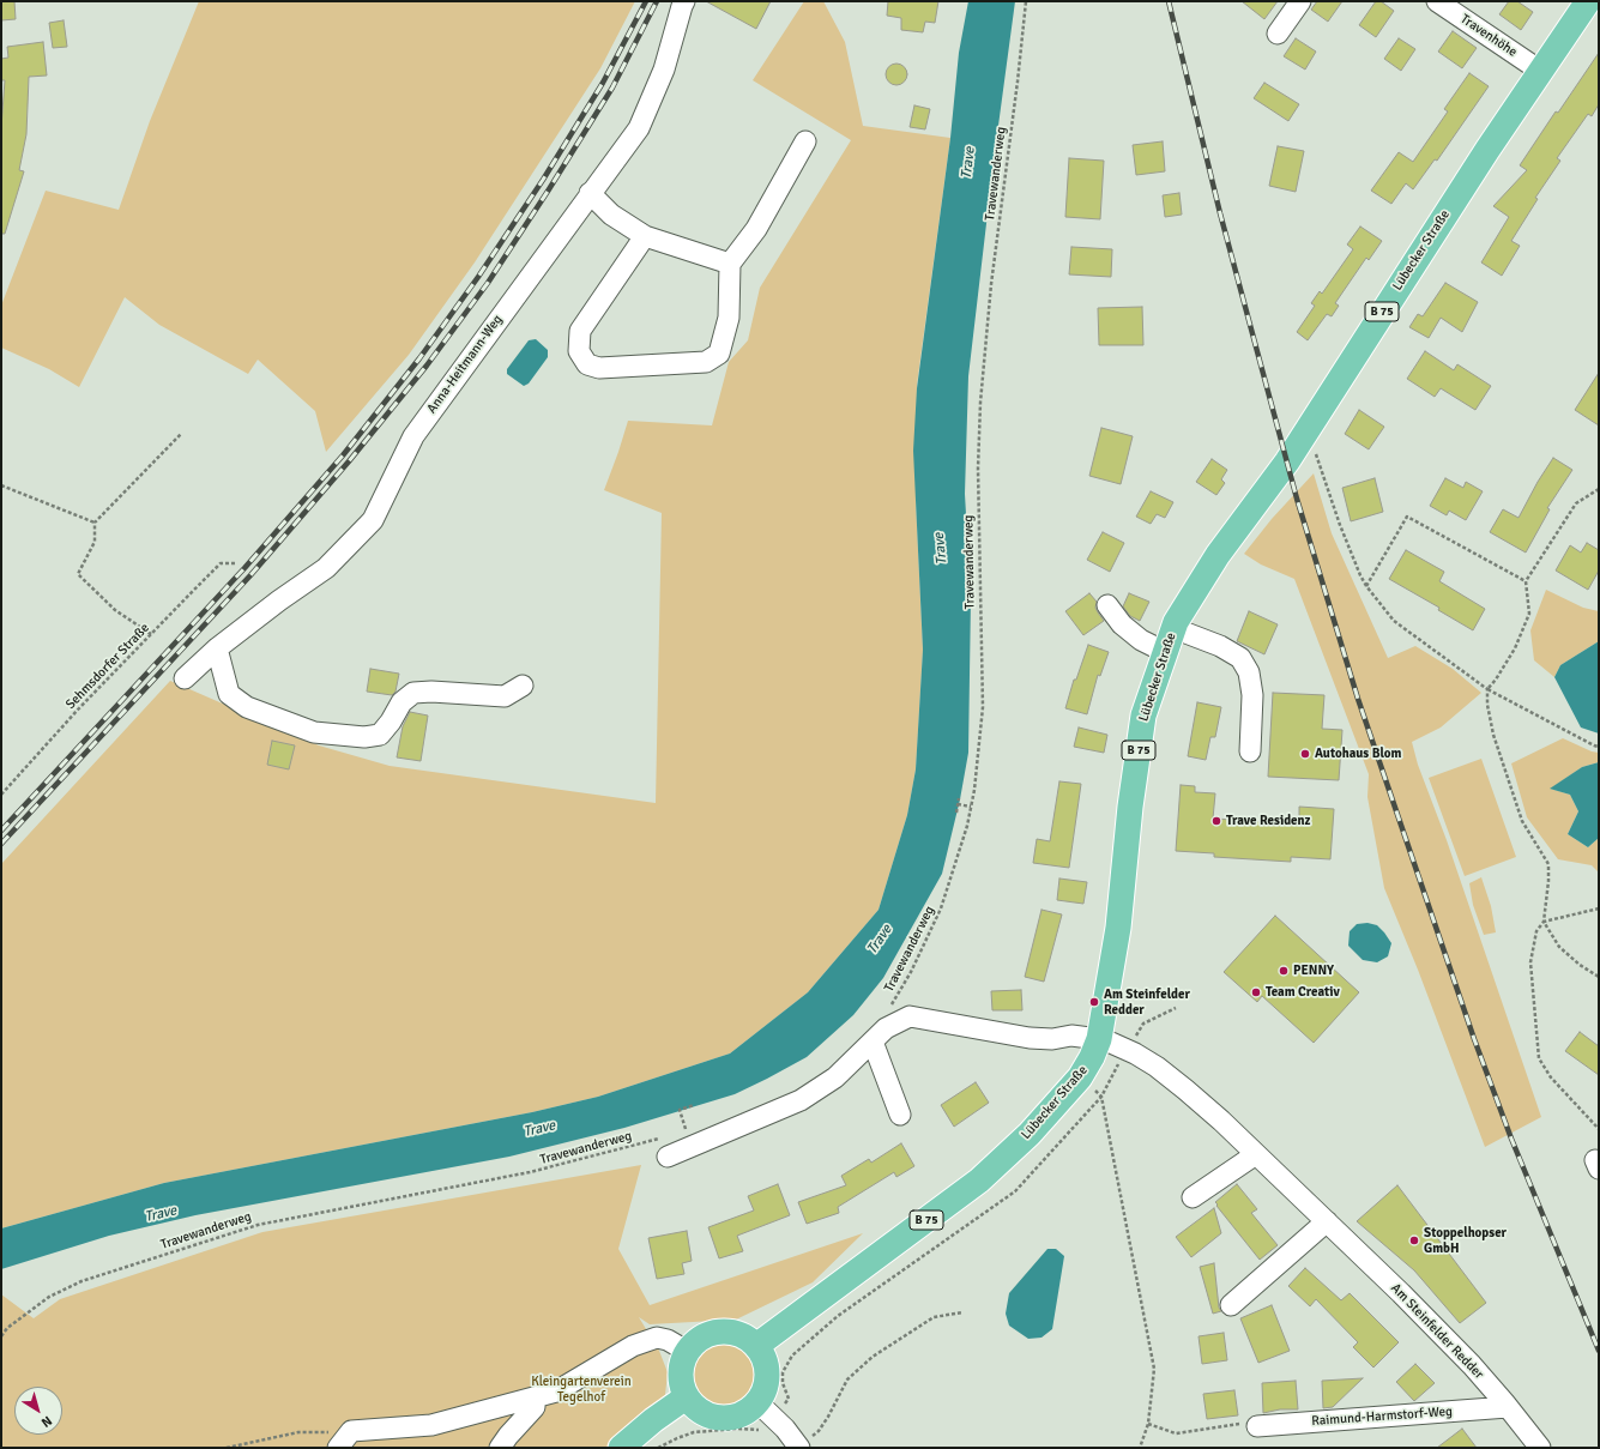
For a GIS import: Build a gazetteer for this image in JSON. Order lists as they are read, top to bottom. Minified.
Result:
{"streets":{"main road":["Lübecker Straße","B 75"],"street":["Travenhöhe","Anna-Heitmann-Weg","Am Steinfelder Redder","Raimund-Harmstorf-Weg"],"path":["Travewanderweg","Sehmsdorfer Straße"]},"crossings":[["Travenhöhe","Lübecker Straße"],["Travewanderweg","Am Steinfelder Redder"],["Lübecker Straße","Am Steinfelder Redder"],["Am Steinfelder Redder","Raimund-Harmstorf-Weg"]],"water":["Trave"],"parks":["Kleingartenverein Tegelhof"],"places":["Autohaus Blom","Trave Residenz","PENNY","Team Creativ","Am Steinfelder Redder","Stoppelhopser GmbH"],"north":"bottom right"}
